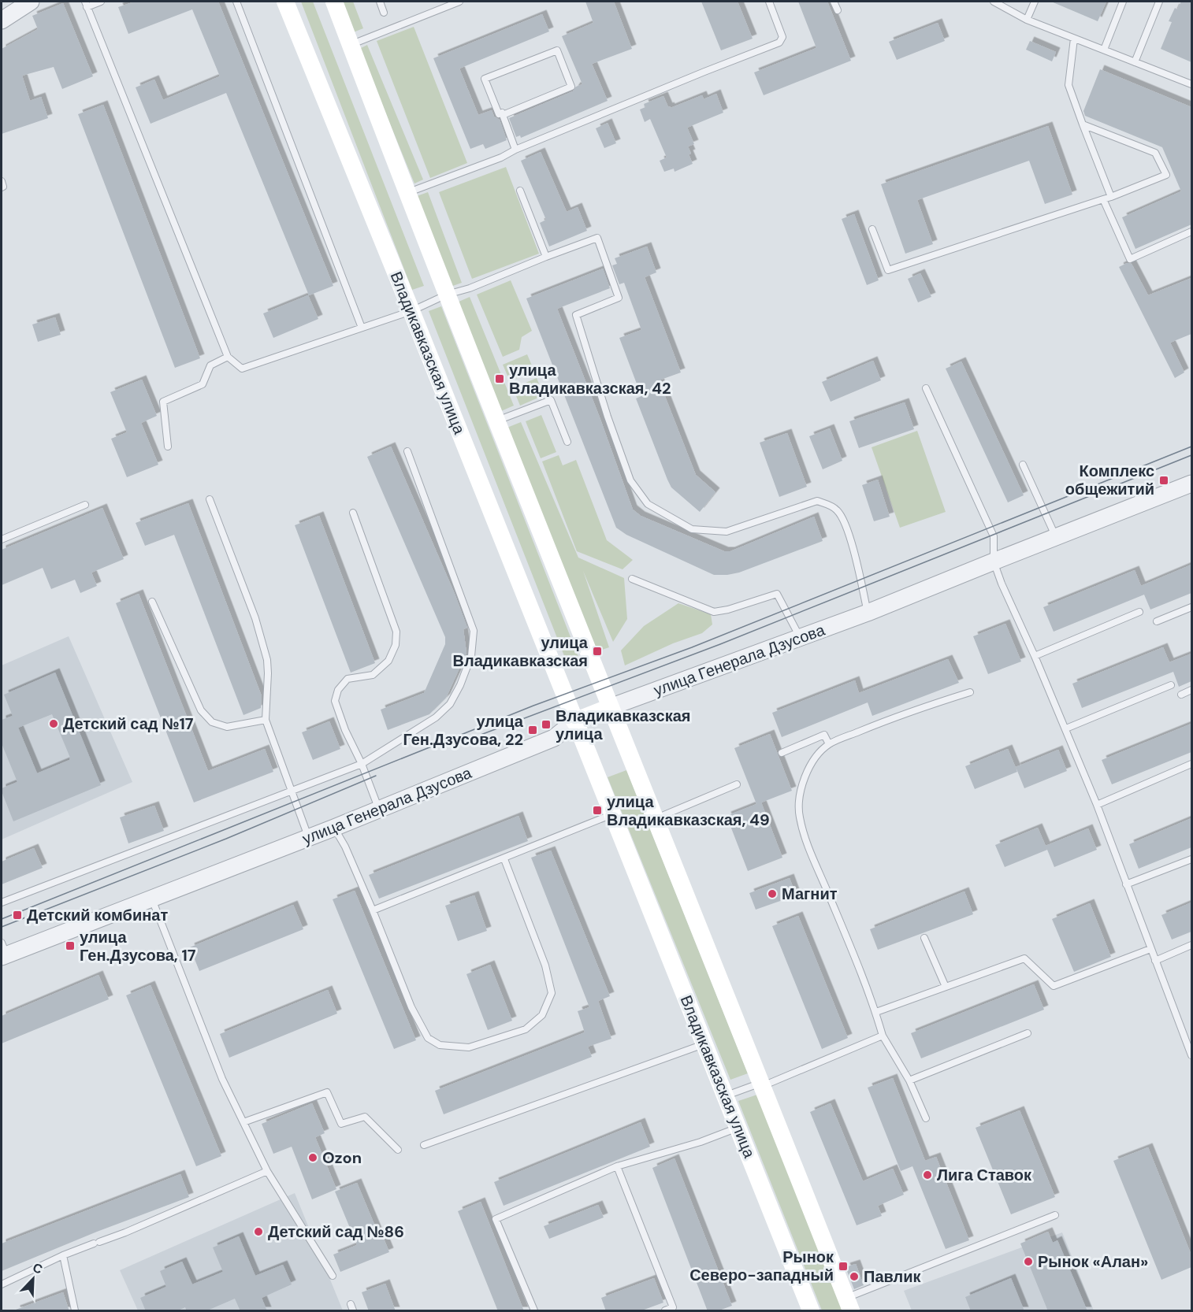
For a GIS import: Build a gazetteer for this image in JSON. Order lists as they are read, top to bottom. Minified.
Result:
{"streets":{"main road":["Владикавказская улица","улица Генерала Дзусова"]},"crossings":[["Владикавказская улица","улица Генерала Дзусова"]],"places":{"transit":["улица Владикавказская, 42","Комплекс общежитий","улица Владикавказская","Владикавказская улица","улица Ген.Дзусова, 22","улица Владикавказская, 49","Детский комбинат","улица Ген.Дзусова, 17","Рынок Северо-западный"],"other":["Детский сад №17","Магнит","Ozon","Лига Ставок","Детский сад №86","Рынок «Алан»","Павлик"]},"north":"top right"}
